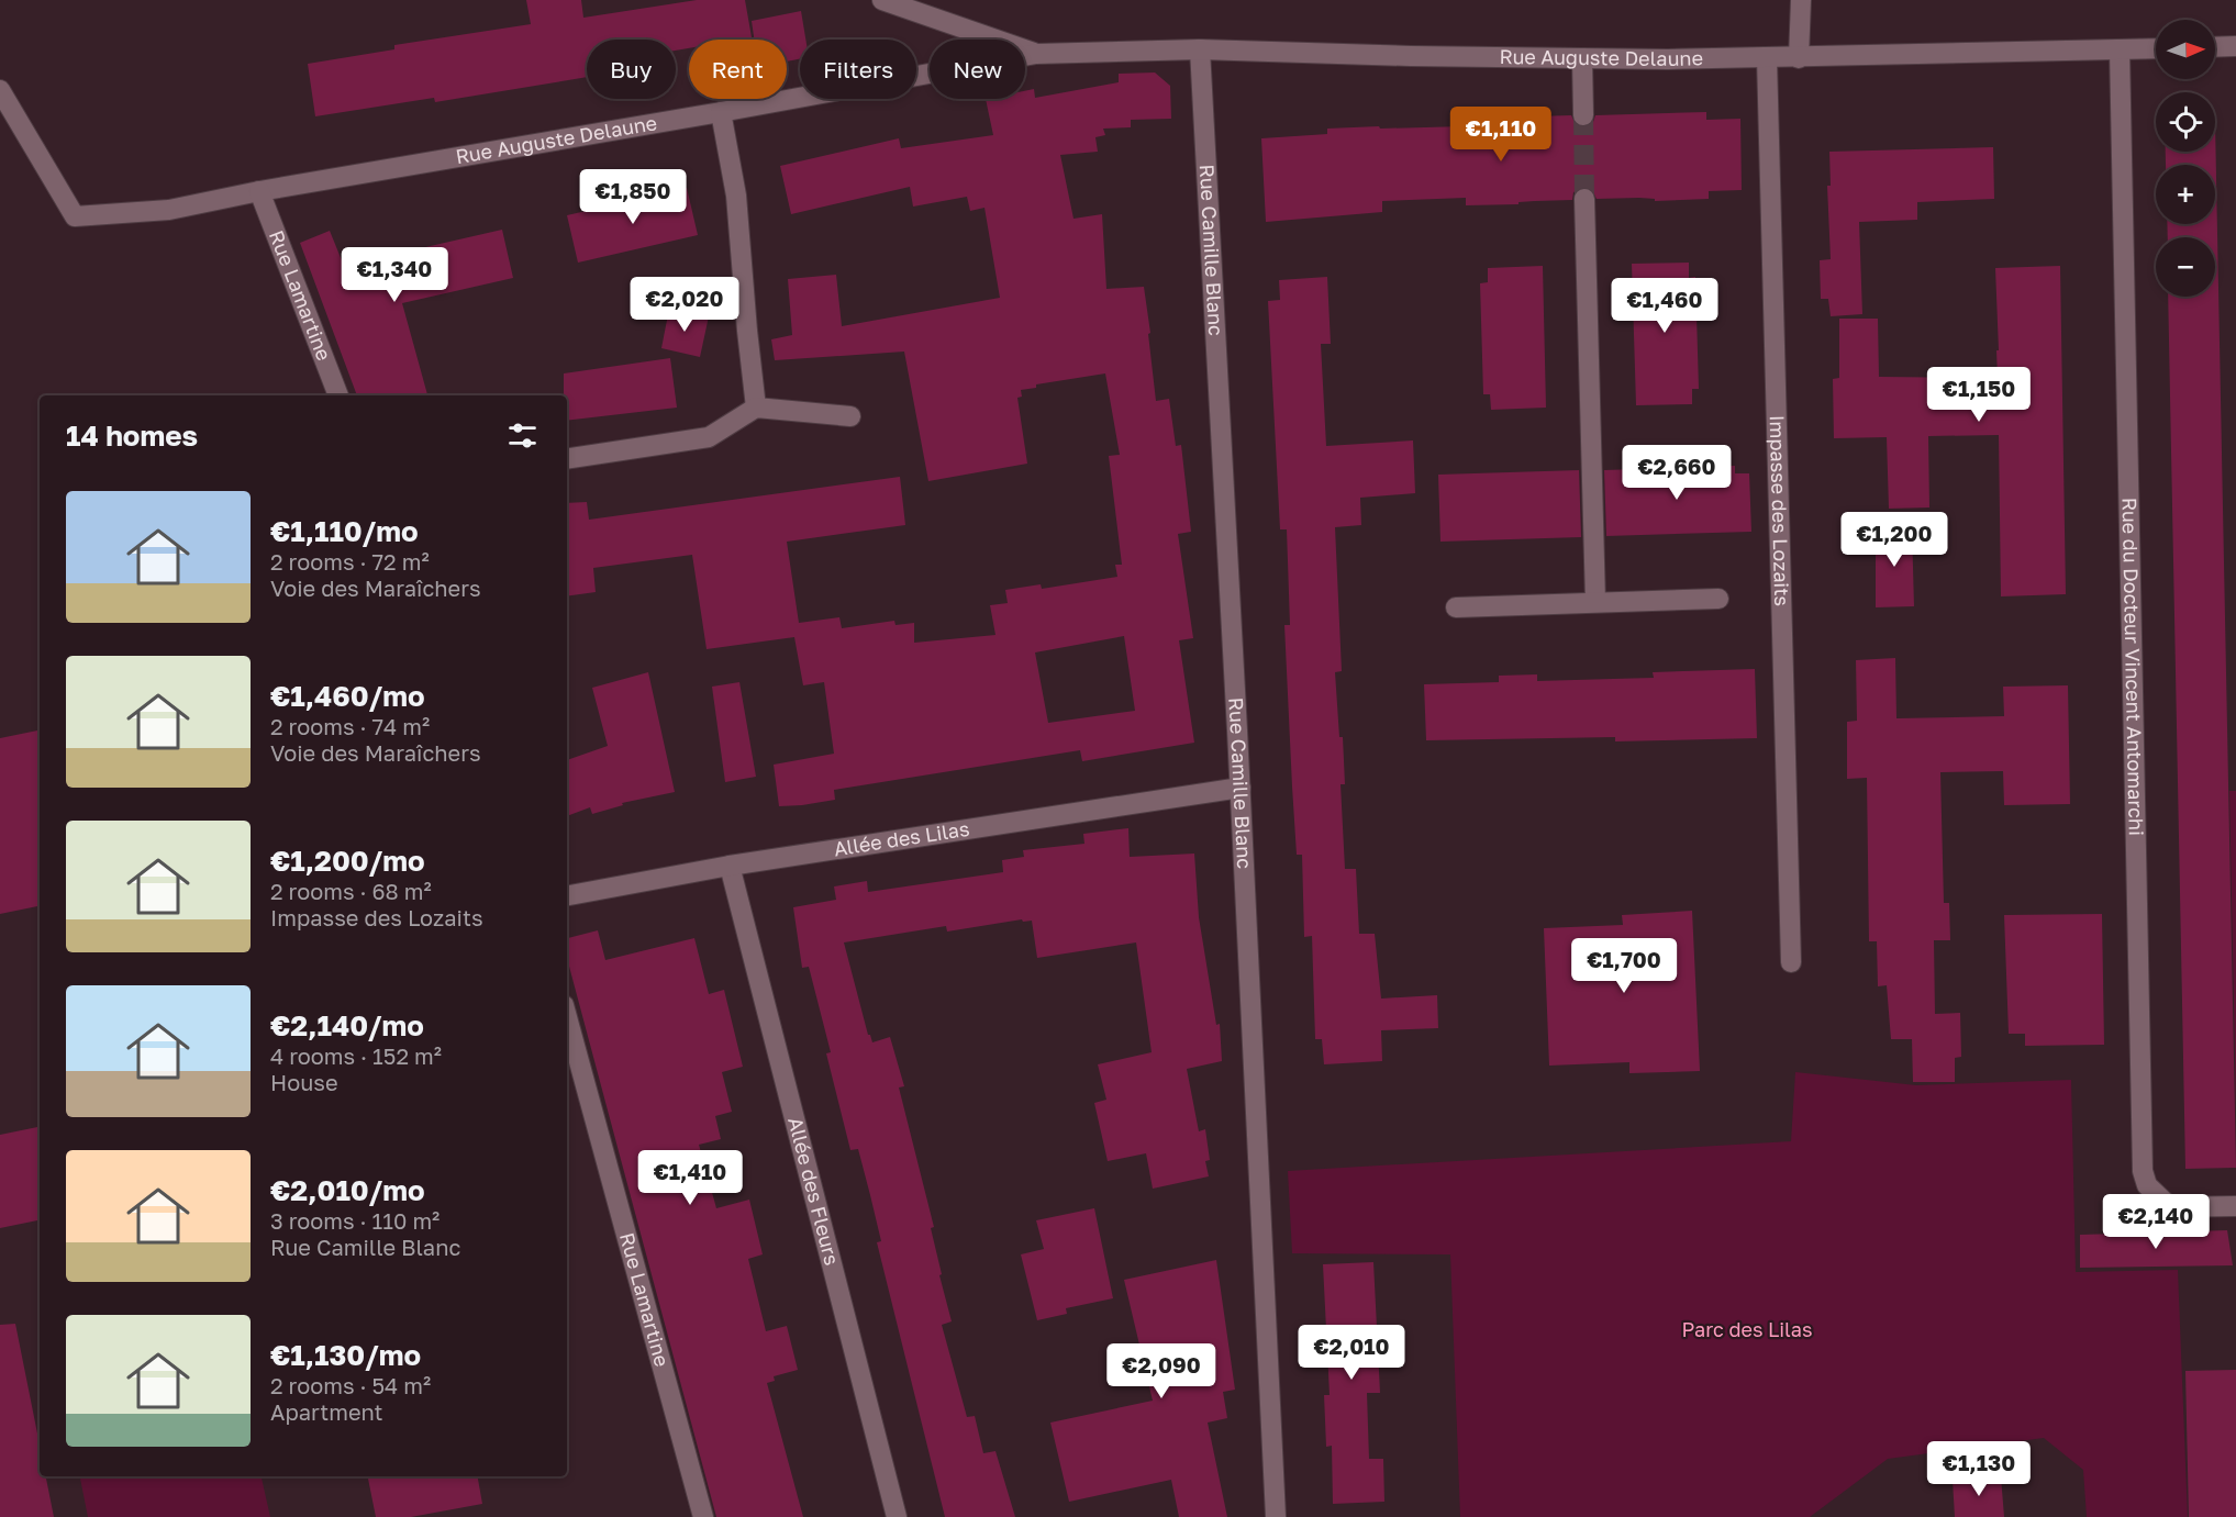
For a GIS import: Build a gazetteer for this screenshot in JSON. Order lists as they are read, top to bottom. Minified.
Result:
{"streets":{"street":["Rue Auguste Delaune","Rue Camille Blanc","Rue Lamartine","Impasse des Lozaits","Rue du Docteur Vincent Antomarchi","Allée des Lilas","Allée des Fleurs"]},"crossings":[["Rue Auguste Delaune","Rue Camille Blanc"],["Rue Auguste Delaune","Rue Lamartine"],["Rue Auguste Delaune","Impasse des Lozaits"],["Rue Auguste Delaune","Rue du Docteur Vincent Antomarchi"],["Rue Camille Blanc","Allée des Lilas"],["Allée des Lilas","Allée des Fleurs"]],"parks":["Parc des Lilas"],"north":"right","page":{"map_buttons":["+","−"],"chip":["Buy","Rent","Filters","New"],"price":["€1,110","€1,850","€1,340","€2,020","€1,460","€1,150","€2,660","€1,200","€1,700","€1,410","€2,140","€2,010","€2,090","€1,130"],"heading":"14 homes","list":[{"name":"€1,110/mo","note":"2 rooms · 72 m² · Voie des Maraîchers"},{"name":"€1,460/mo","note":"2 rooms · 74 m² · Voie des Maraîchers"},{"name":"€1,200/mo","note":"2 rooms · 68 m² · Impasse des Lozaits"},{"name":"€2,140/mo","note":"4 rooms · 152 m² · House"},{"name":"€2,010/mo","note":"3 rooms · 110 m² · Rue Camille Blanc"},{"name":"€1,130/mo","note":"2 rooms · 54 m² · Apartment"}]}}
